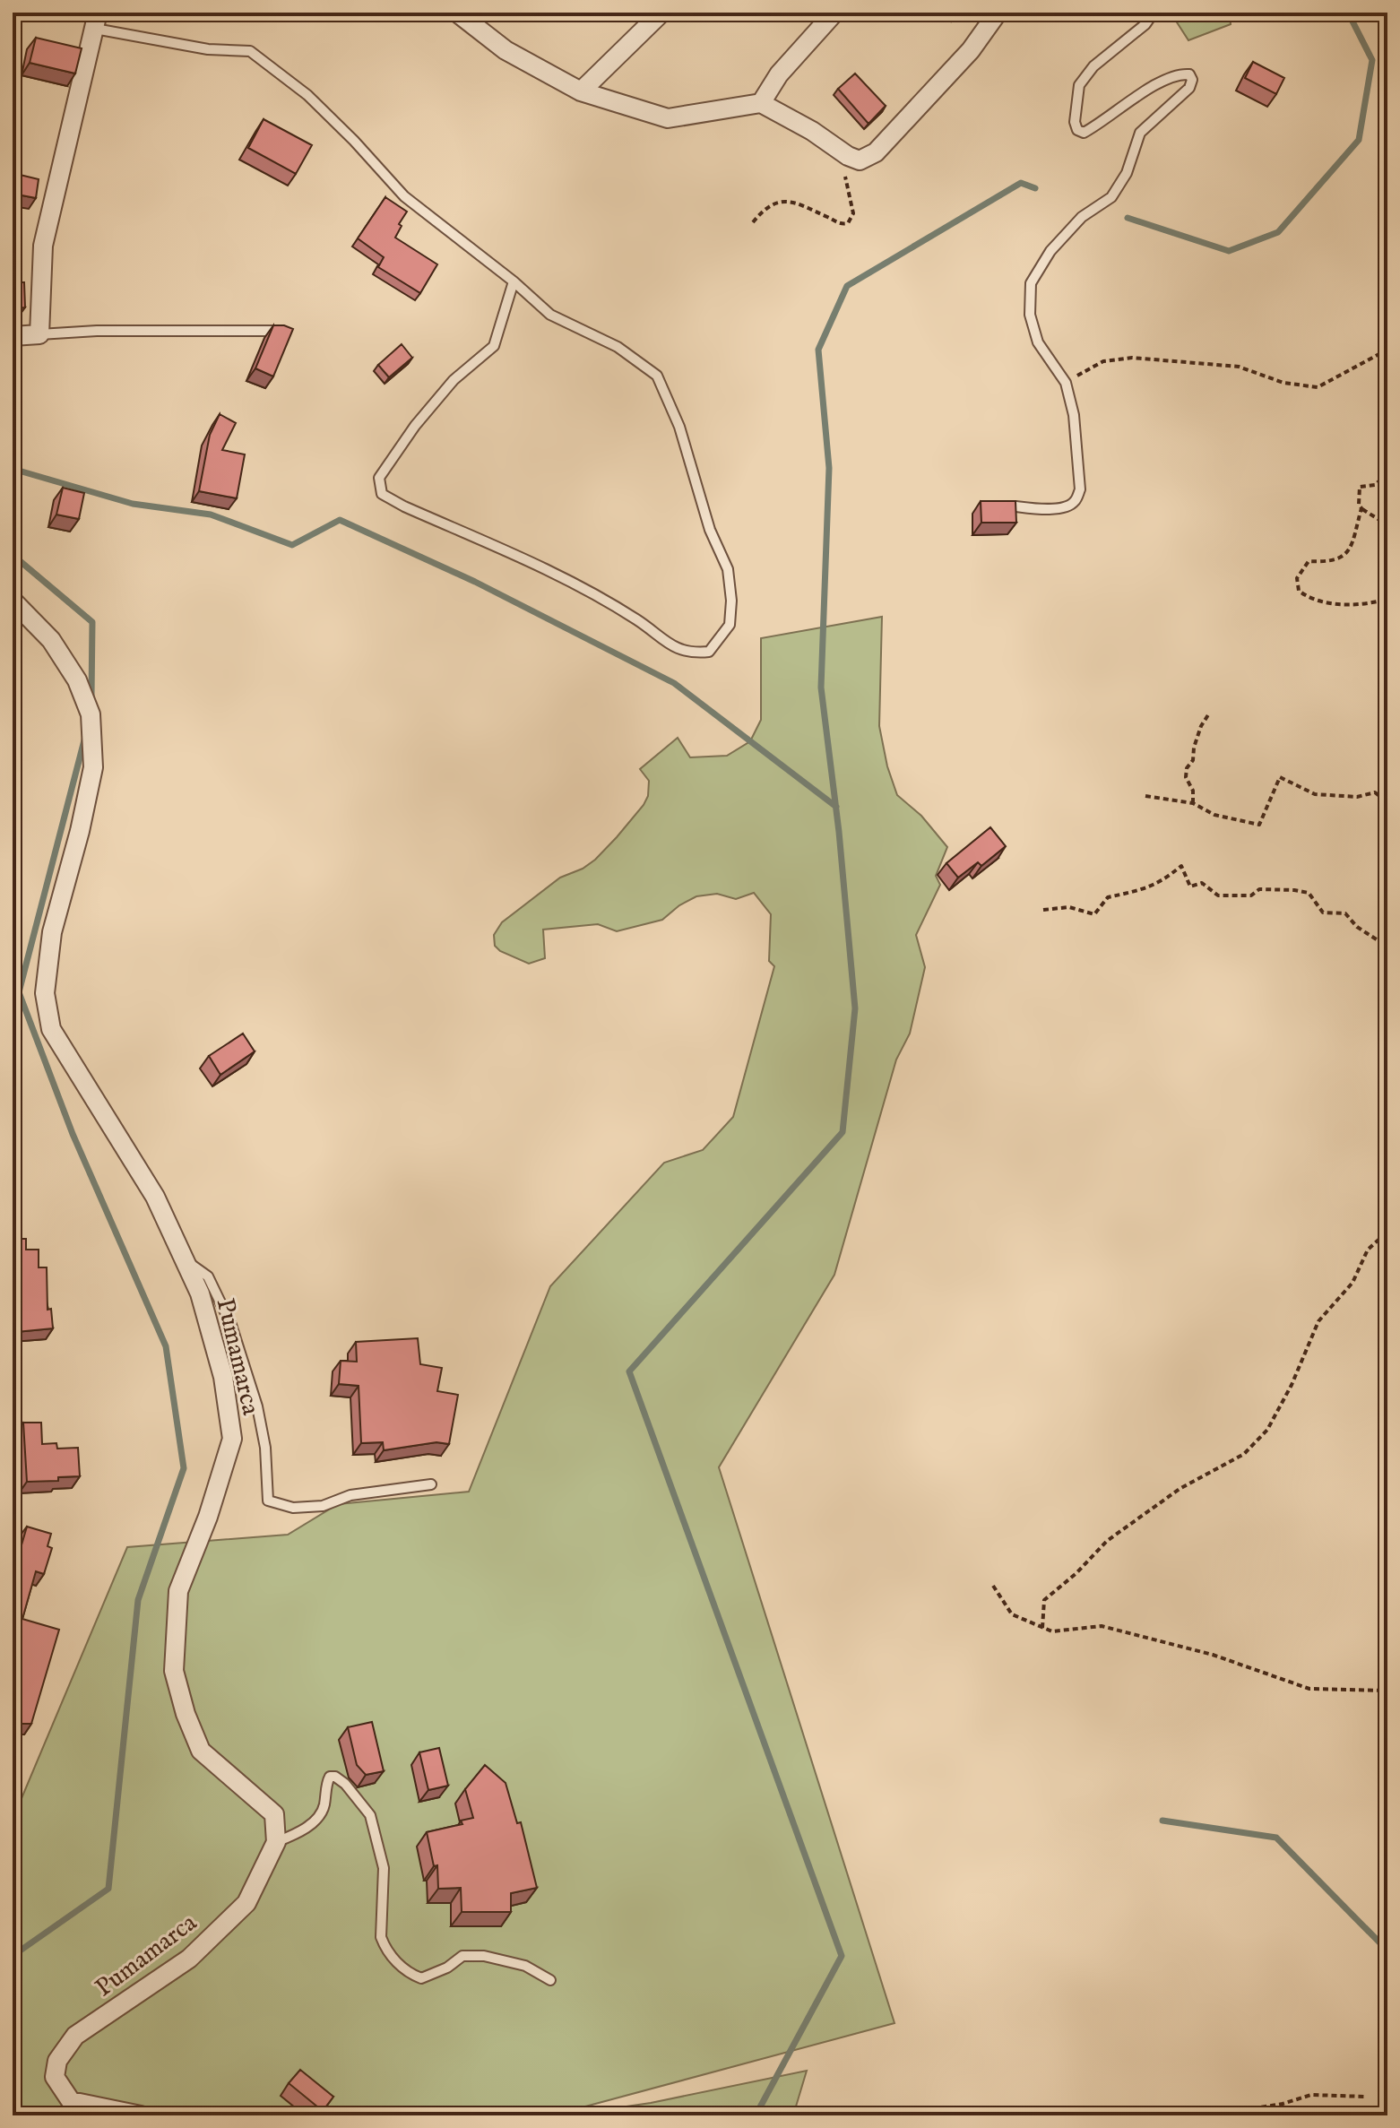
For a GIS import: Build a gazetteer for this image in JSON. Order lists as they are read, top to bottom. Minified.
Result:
{"streets":{"street":["Pumamarca"]}}
